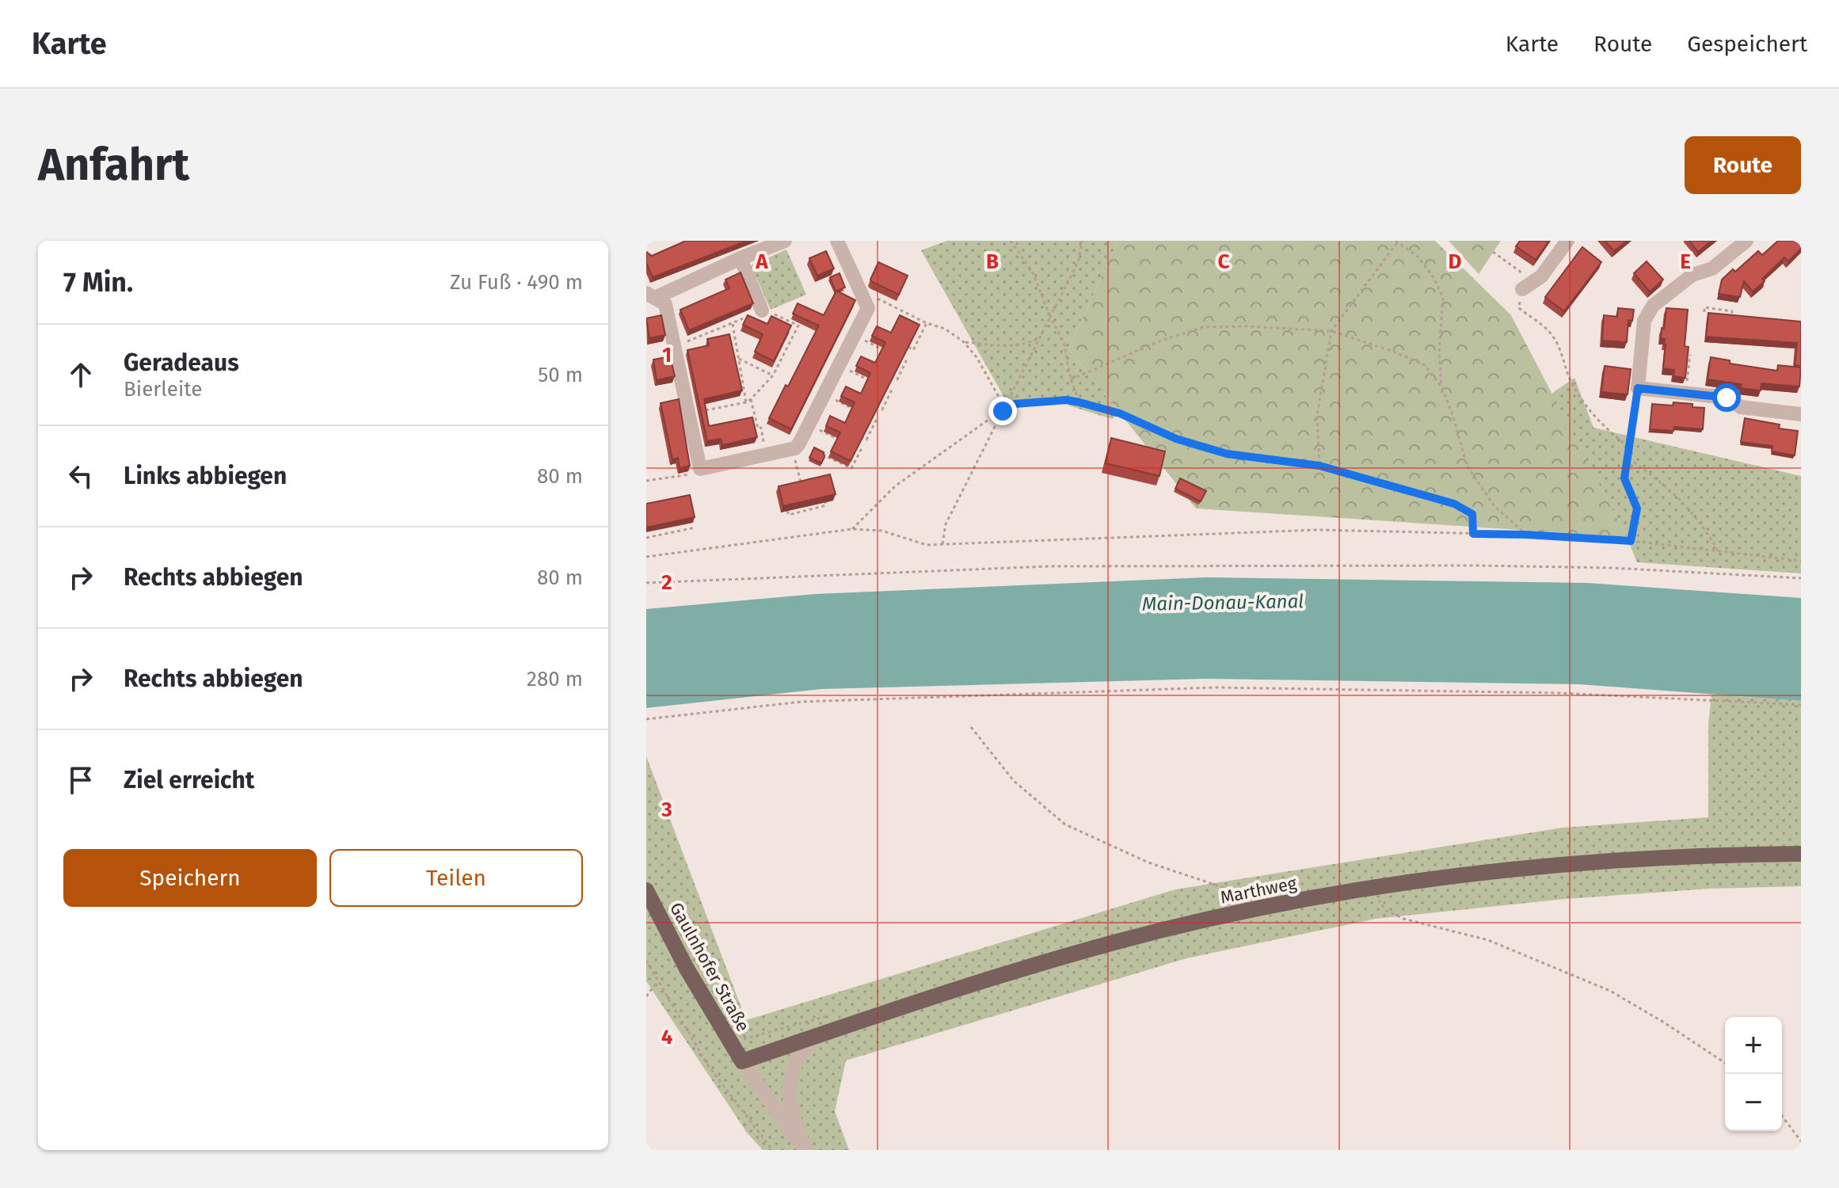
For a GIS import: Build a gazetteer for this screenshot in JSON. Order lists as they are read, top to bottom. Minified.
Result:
{"streets":{"main road":["Marthweg","Gaulnhofer Straße"]},"crossings":[["Marthweg","Gaulnhofer Straße"]],"water":["Main-Donau-Kanal"],"page":{"header":"Karte","nav":["Karte","Route","Gespeichert"],"buttons":["Route",["Speichern","Teilen"]],"title":"Anfahrt","heading":["7 Min.","Zu Fuß · 490 m"],"list":[["Geradeaus","Bierleite","50 m"],["Links abbiegen","80 m"],["Rechts abbiegen","80 m"],["Rechts abbiegen","280 m"],"Ziel erreicht"],"map_buttons":["+","−"]},"grid":{"columns":["A","B","C","D","E"],"rows":["1","2","3","4"]}}
